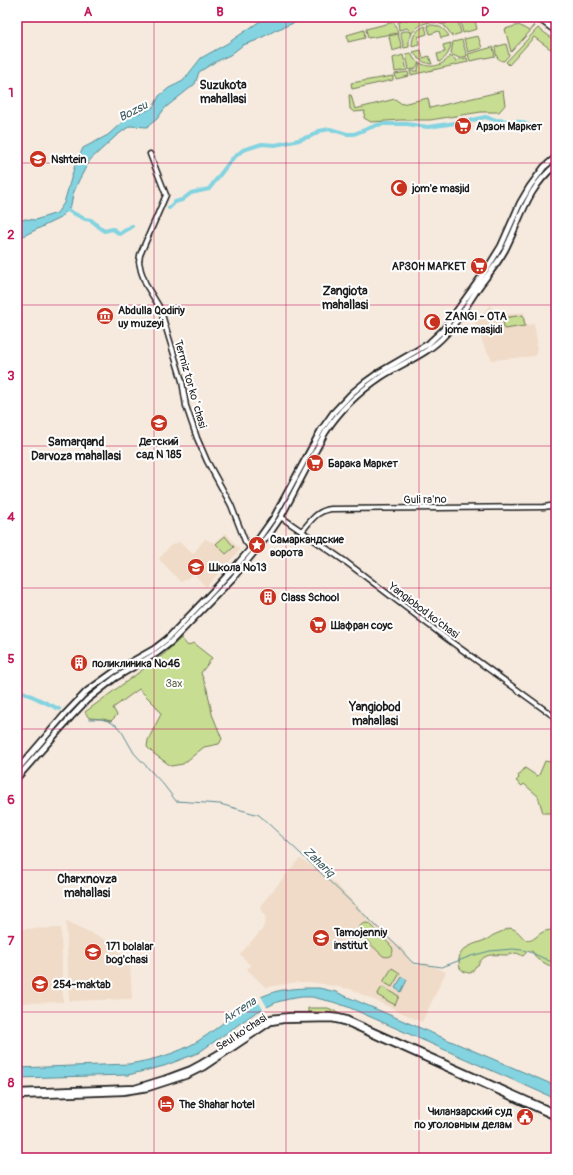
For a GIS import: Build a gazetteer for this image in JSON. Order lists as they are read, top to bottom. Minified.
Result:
{"streets":{"main road":["Seul ko'chasi"],"street":["Termiz tor koʻchasi","Guli ra'no","Yangiobod ko'chasi"]},"crossings":[["Guli ra'no","Yangiobod ko'chasi"]],"districts":["Suzukota mahallasi","Zangiota mahallasi","Samarqand Darvoza mahallasi","Yangiobod mahallasi","Charxnovza mahallasi"],"water":["Bozsu","Zahariq","Актепа"],"parks":["Зах"],"places":{"supermarket":["Арзон Маркет","АРЗОН МАРКЕТ","Барака Маркет","Шафран соус"],"school or university":["Nshtein","Детский сад N 185","Школа №13","Tamojenniy institut","171 bolalar bog'chasi","254-maktab"],"mosque":["jom'e masjid","ZANGI - OTA jome masjidi"],"museum":["Abdulla Qodiriy uy muzeyi"],"place":["Самаркандские ворота"],"building":["Class School","поликлиника №46"],"hotel":["The Shahar hotel"],"public building":["Чиланзарский суд по уголовным делам"]},"grid":{"columns":["A","B","C","D"],"rows":["1","2","3","4","5","6","7","8"]}}
